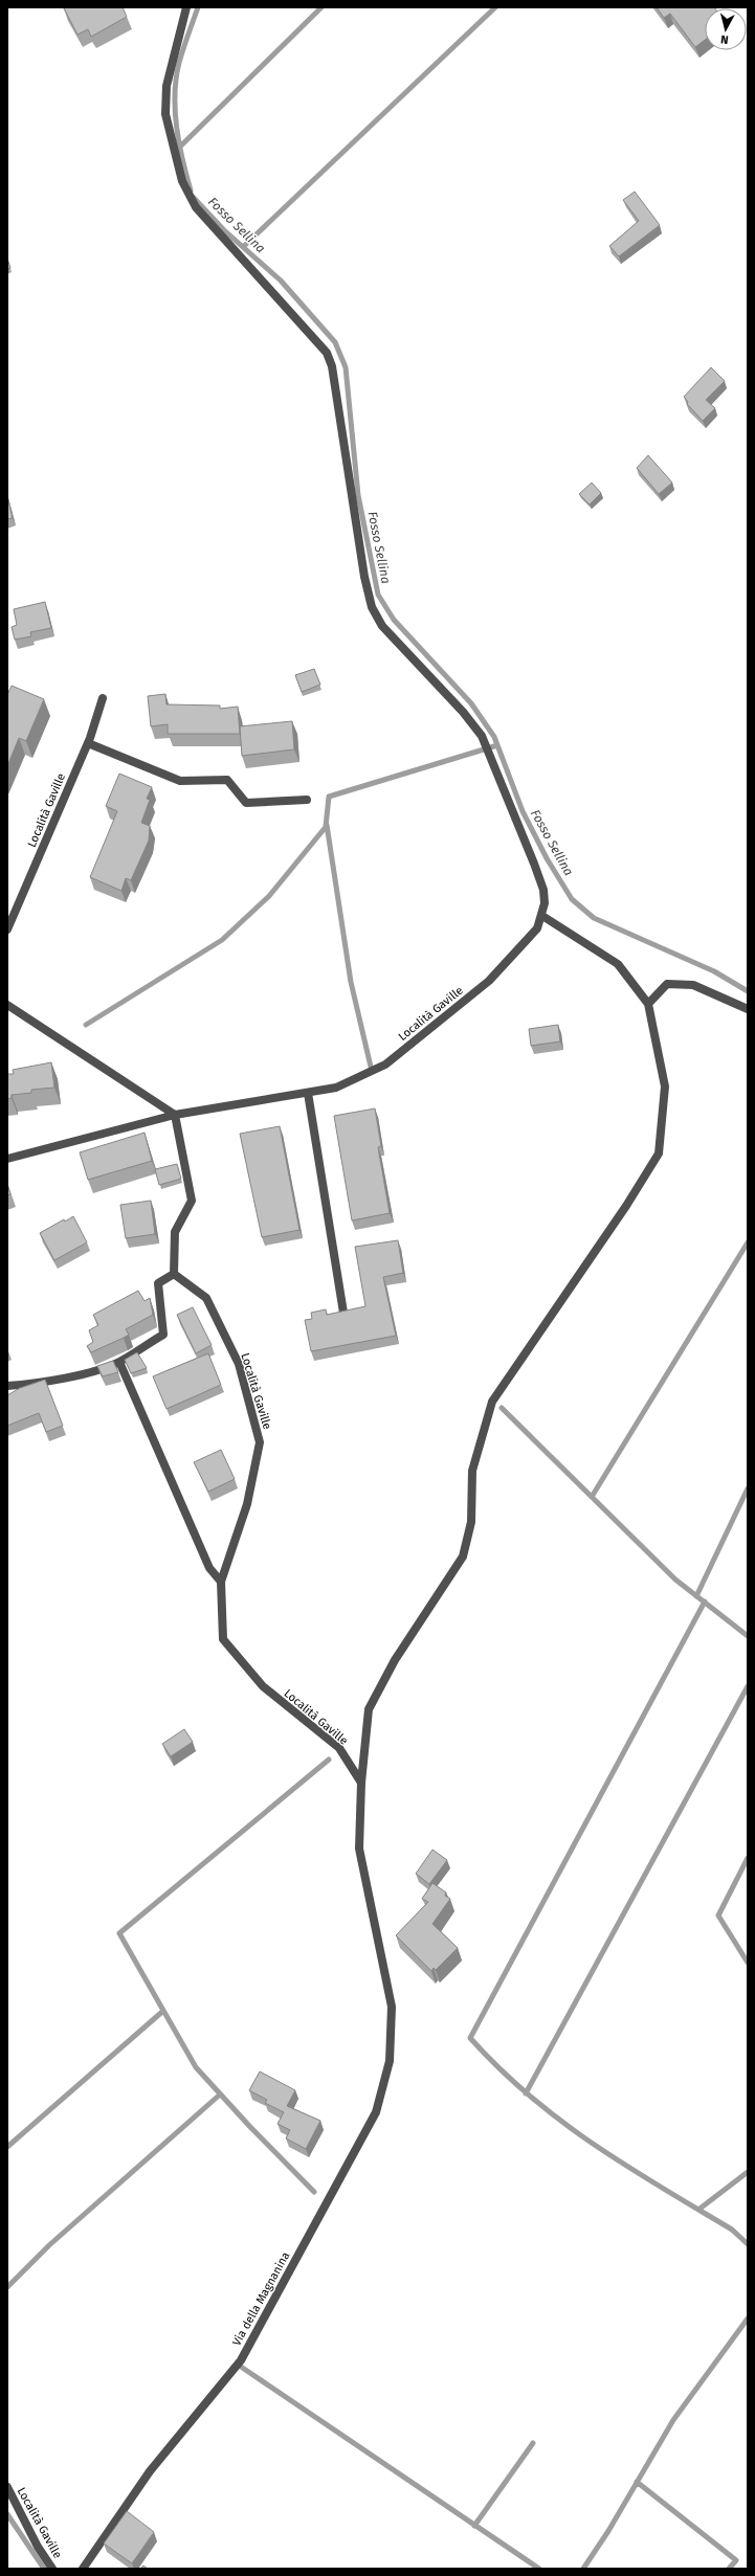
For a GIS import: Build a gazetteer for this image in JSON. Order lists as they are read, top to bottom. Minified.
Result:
{"streets":{"street":["Località Gaville","Via della Magnanina"]},"crossings":[["Località Gaville","Via della Magnanina"]],"water":["Fosso Sellina"],"north":"bottom"}
